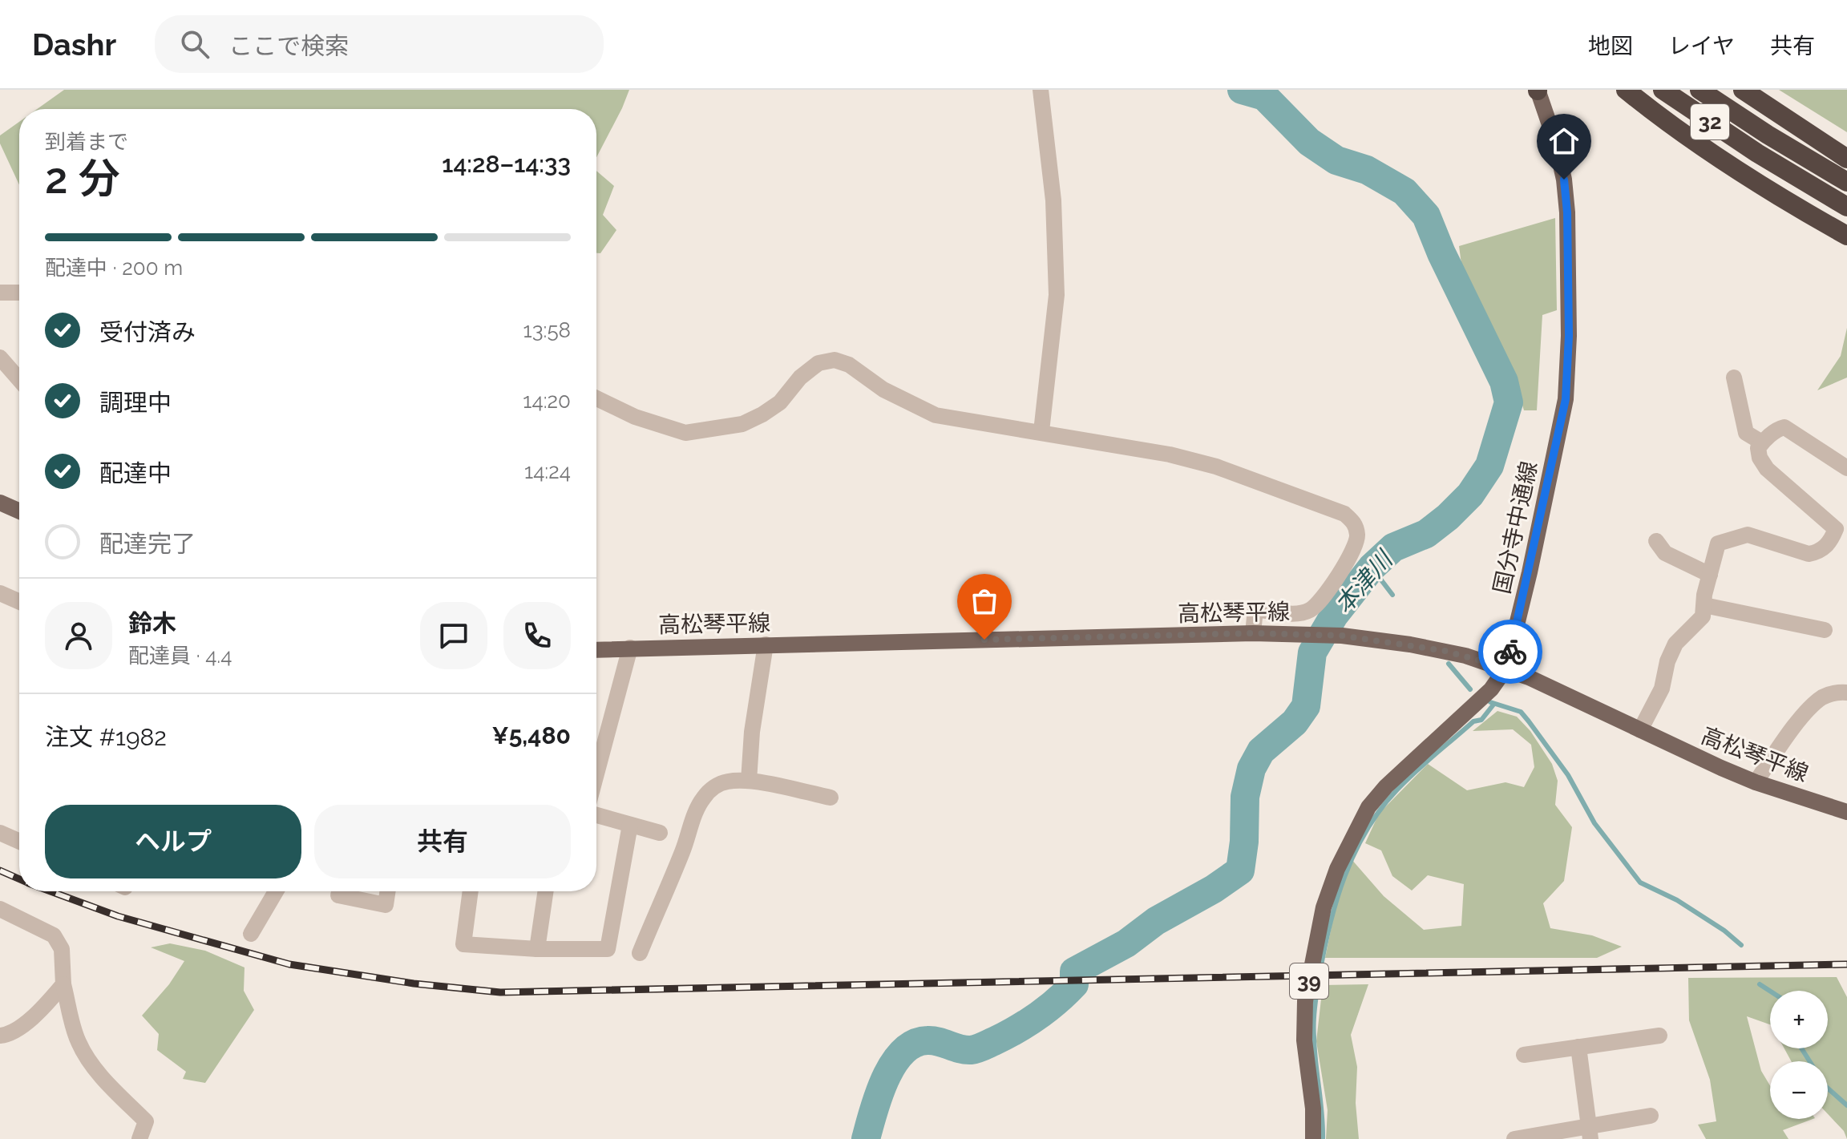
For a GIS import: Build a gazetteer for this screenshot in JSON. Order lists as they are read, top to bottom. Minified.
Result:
{"streets":{"highway":["32"],"main road":["国分寺中通線","高松琴平線","39"]},"crossings":[["国分寺中通線","高松琴平線"]],"water":["本津川"],"page":{"header":"Dashr","search":"ここで検索","nav":["地図","レイヤ","共有"],"heading":["2 分","到着まで","14:28–14:33"],"panel":["鈴木","配達員 · 4.4","注文 #1982","¥5,480"],"bar":"配達中 · 200 m","list":[["受付済み","13:58"],["調理中","14:20"],["配達中","14:24"],"配達完了"],"buttons":["ヘルプ","共有"],"map_buttons":["+","−"]}}
